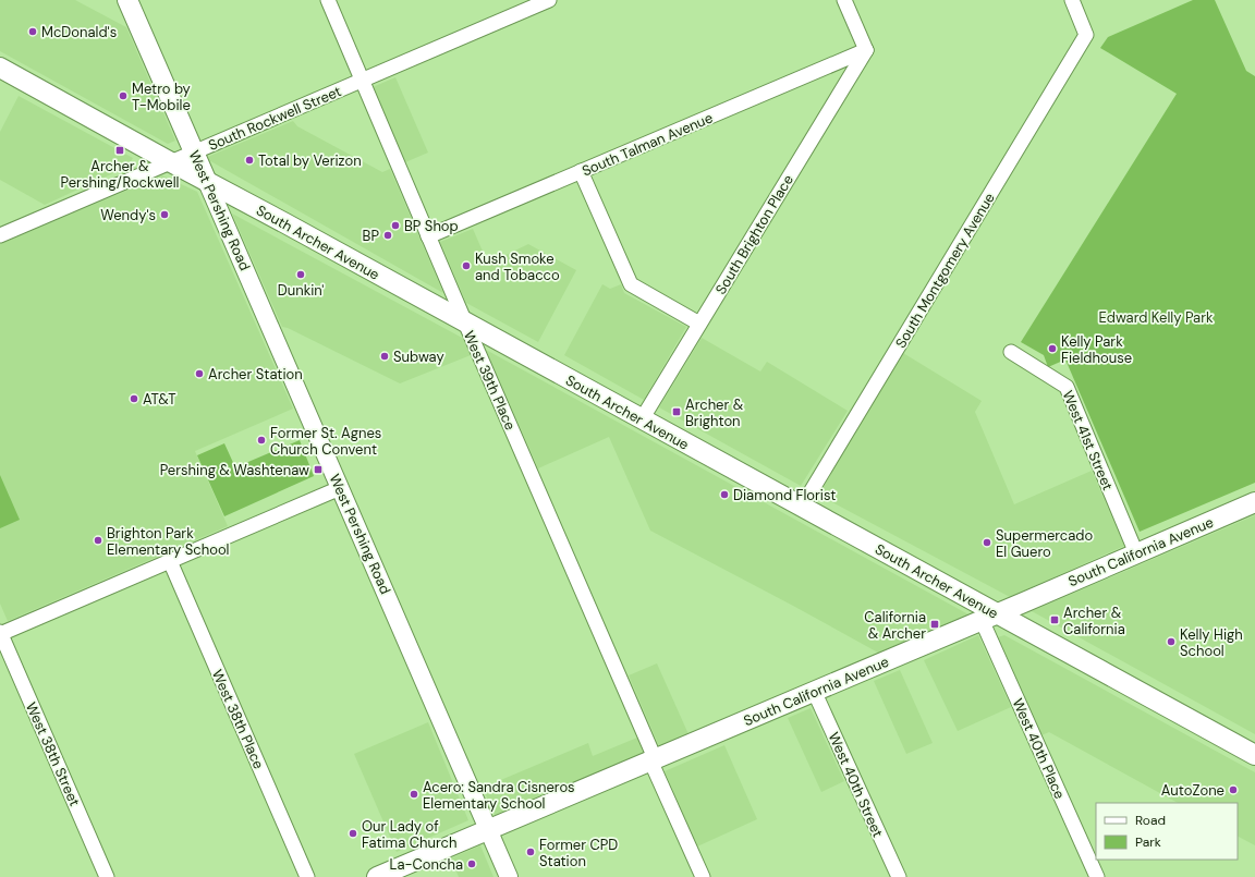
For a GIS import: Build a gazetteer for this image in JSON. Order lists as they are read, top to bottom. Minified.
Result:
{"streets":{"main road":["West Pershing Road","South Archer Avenue","South California Avenue"],"street":["South Rockwell Street","South Talman Avenue","South Brighton Place","South Montgomery Avenue","West 39th Place","West 41st Street","West 38th Place","West 40th Place","West 38th Street","West 40th Street"]},"crossings":[["South Rockwell Street","West Pershing Road"],["South Rockwell Street","South Archer Avenue"],["South Rockwell Street","West 39th Place"],["South Talman Avenue","South Brighton Place"],["South Talman Avenue","West 39th Place"],["West Pershing Road","South Archer Avenue"],["West Pershing Road","South California Avenue"],["South Brighton Place","South Archer Avenue"],["South Archer Avenue","South Montgomery Avenue"],["South Archer Avenue","West 39th Place"],["South Archer Avenue","South California Avenue"],["South Archer Avenue","West 40th Place"],["West 39th Place","South California Avenue"],["West 41st Street","South California Avenue"],["South California Avenue","West 40th Place"],["South California Avenue","West 40th Street"]],"parks":["Edward Kelly Park"],"places":{"other":["McDonald's","Metro by T-Mobile","Total by Verizon","Wendy's","BP Shop","BP","Kush Smoke and Tobacco","Dunkin'","Kelly Park Fieldhouse","Subway","Archer Station","AT&T","Former St. Agnes Church Convent","Diamond Florist","Brighton Park Elementary School","Supermercado El Guero","Kelly High School","AutoZone","Acero: Sandra Cisneros Elementary School","Our Lady of Fatima Church","Former CPD Station","La-Concha"],"transit":["Archer & Pershing/Rockwell","Archer & Brighton","Pershing & Washtenaw","Archer & California","California & Archer"]},"legend":["Road","Park"]}
